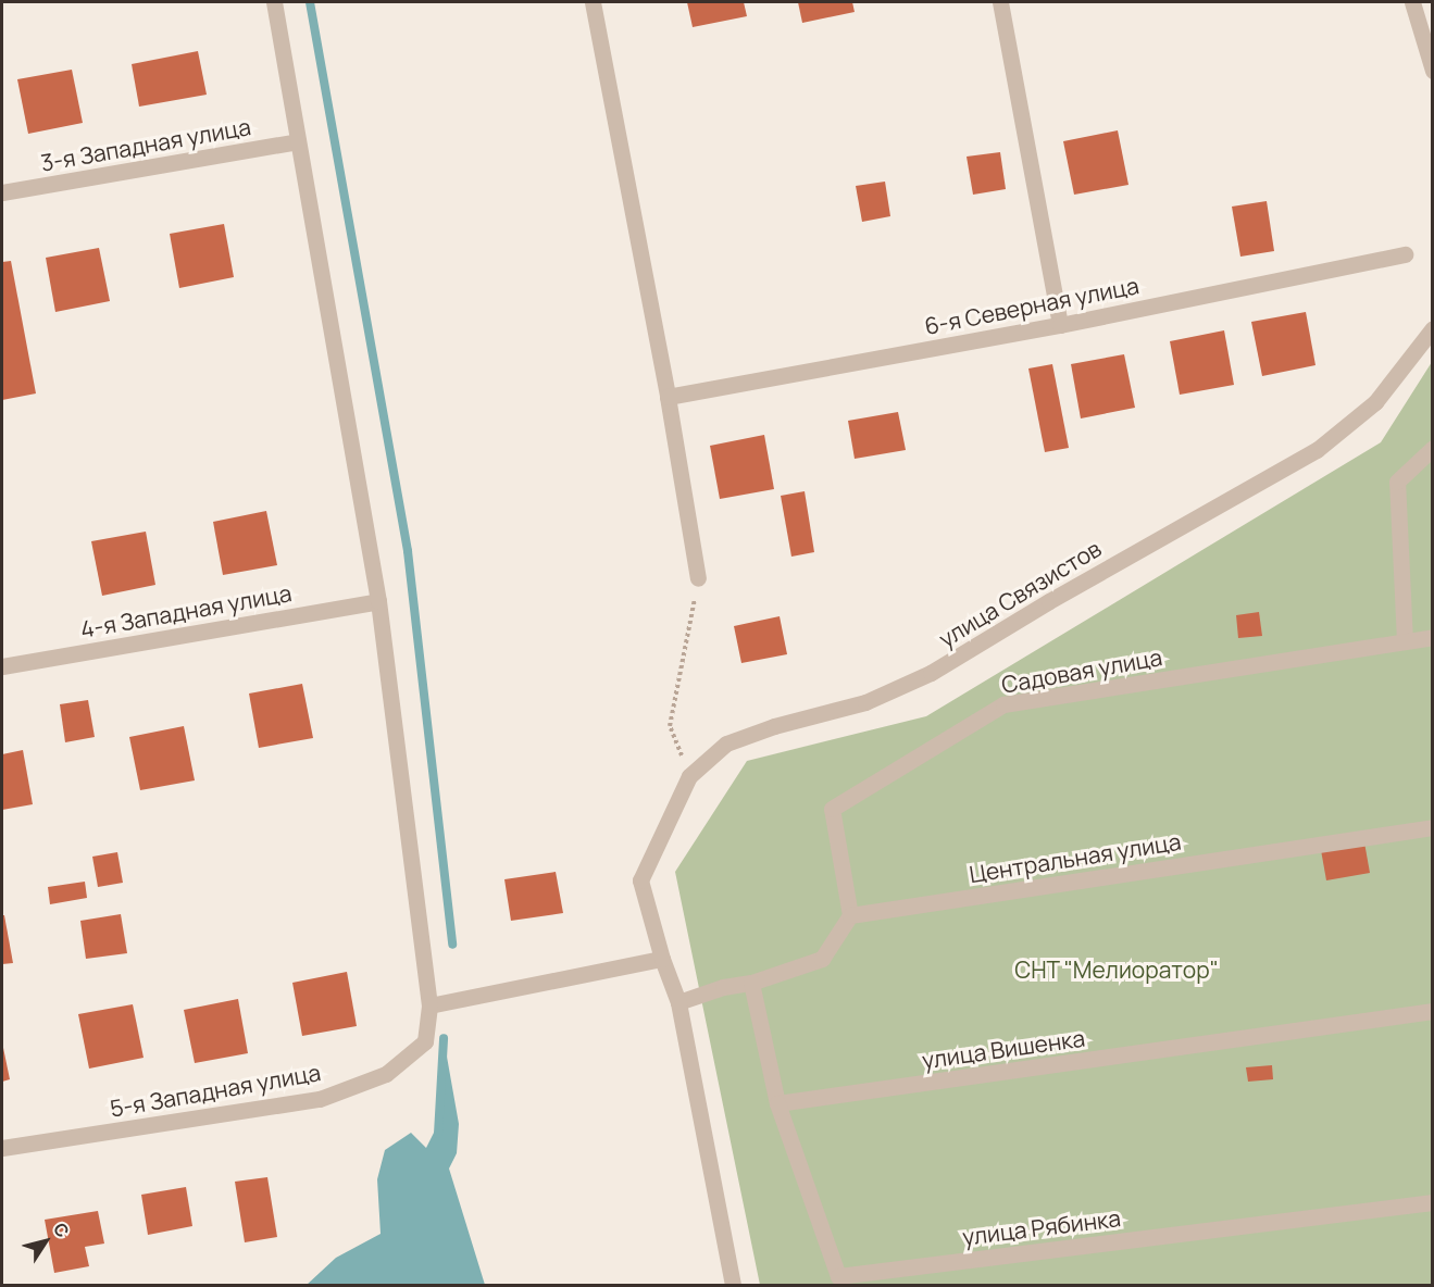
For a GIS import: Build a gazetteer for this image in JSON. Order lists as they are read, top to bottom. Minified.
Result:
{"streets":{"street":["3-я Западная улица","6-я Северная улица","улица Связистов","4-я Западная улица","Садовая улица","Центральная улица","улица Вишенка","5-я Западная улица","улица Рябинка"]},"crossings":[["3-я Западная улица","5-я Западная улица"],["4-я Западная улица","5-я Западная улица"],["Садовая улица","Центральная улица"],["улица Вишенка","улица Рябинка"]],"parks":["СНТ \"Мелиоратор\""],"north":"top right"}
